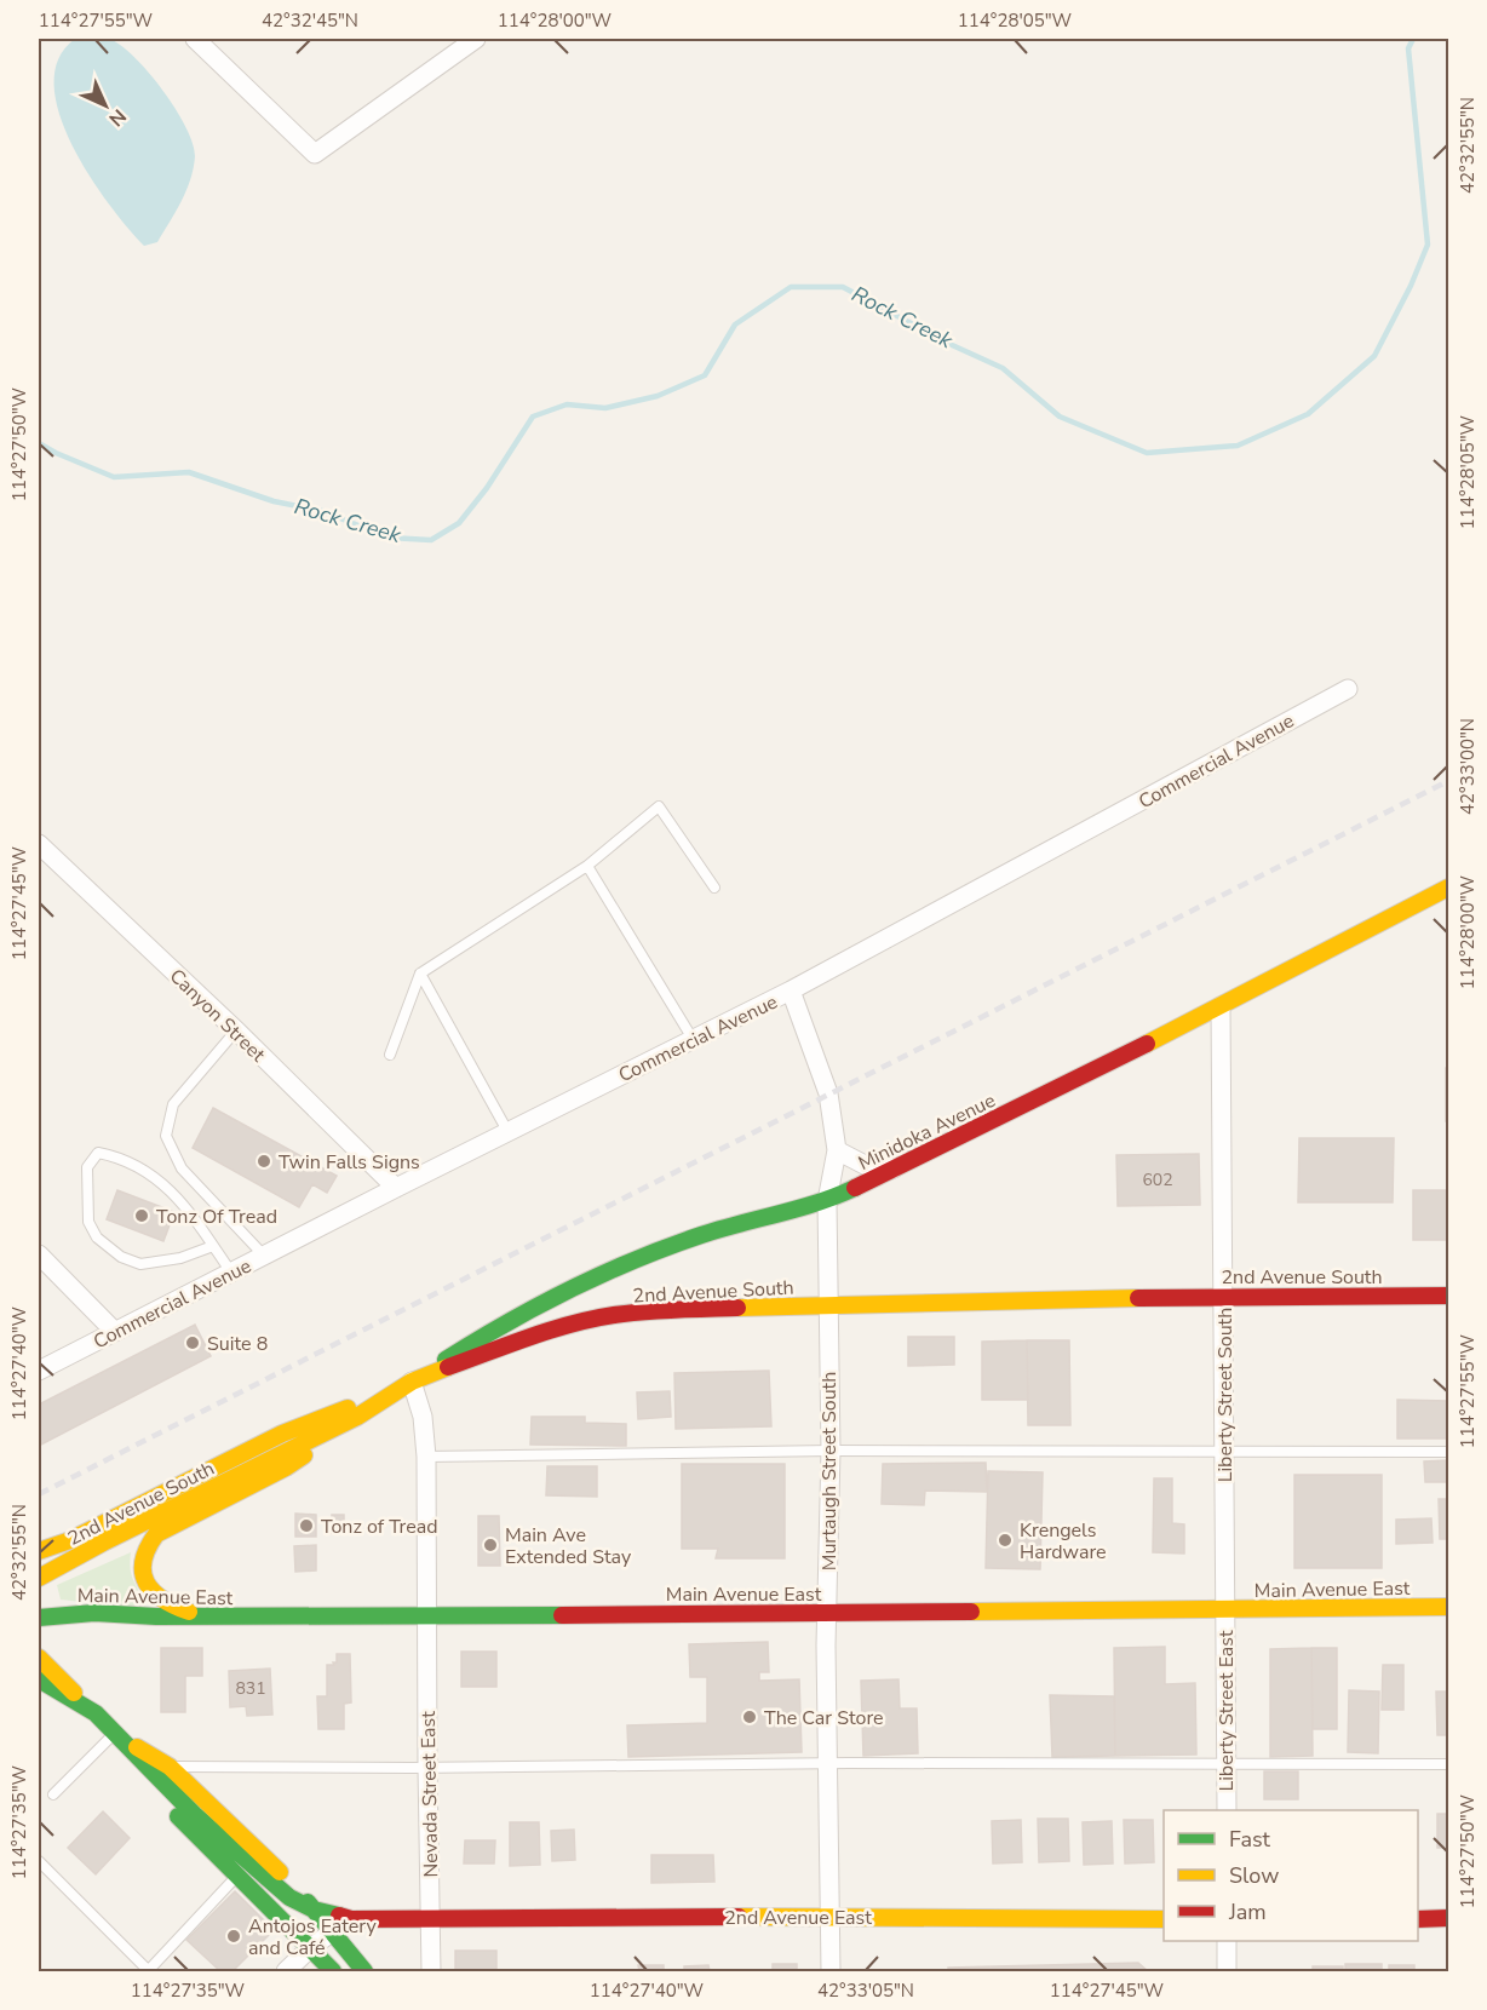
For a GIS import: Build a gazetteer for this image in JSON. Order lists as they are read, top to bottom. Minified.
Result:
{"streets":{"main road":["Minidoka Avenue","2nd Avenue South","Main Avenue East","2nd Avenue East"],"street":["Commercial Avenue","Canyon Street","Liberty Street South","Murtaugh Street South","Liberty Street East","Nevada Street East"]},"crossings":[["Commercial Avenue","Canyon Street"],["Commercial Avenue","Murtaugh Street South"],["Minidoka Avenue","2nd Avenue South"],["Minidoka Avenue","Liberty Street South"],["Minidoka Avenue","Murtaugh Street South"],["Minidoka Avenue","Nevada Street East"],["2nd Avenue South","Liberty Street South"],["2nd Avenue South","Murtaugh Street South"],["2nd Avenue South","Nevada Street East"],["Liberty Street South","Main Avenue East"],["Liberty Street South","Liberty Street East"],["Murtaugh Street South","Main Avenue East"],["Murtaugh Street South","2nd Avenue East"],["Main Avenue East","Liberty Street East"],["Main Avenue East","Nevada Street East"],["Nevada Street East","2nd Avenue East"]],"water":["Rock Creek"],"places":["Twin Falls Signs","Tonz Of Tread","Suite 8","Tonz of Tread","Krengels Hardware","Main Ave Extended Stay","The Car Store","Antojos Eatery and Café"],"house_numbers":["602","831"],"legend":["Fast","Slow","Jam"],"north":"bottom right","coordinates":["114°27'55\"W","42°32'45\"N","114°28'00\"W","114°28'05\"W","42°32'55\"N","114°27'50\"W","42°33'00\"N","114°27'45\"W","114°27'40\"W","114°27'35\"W","42°33'05\"N"]}
